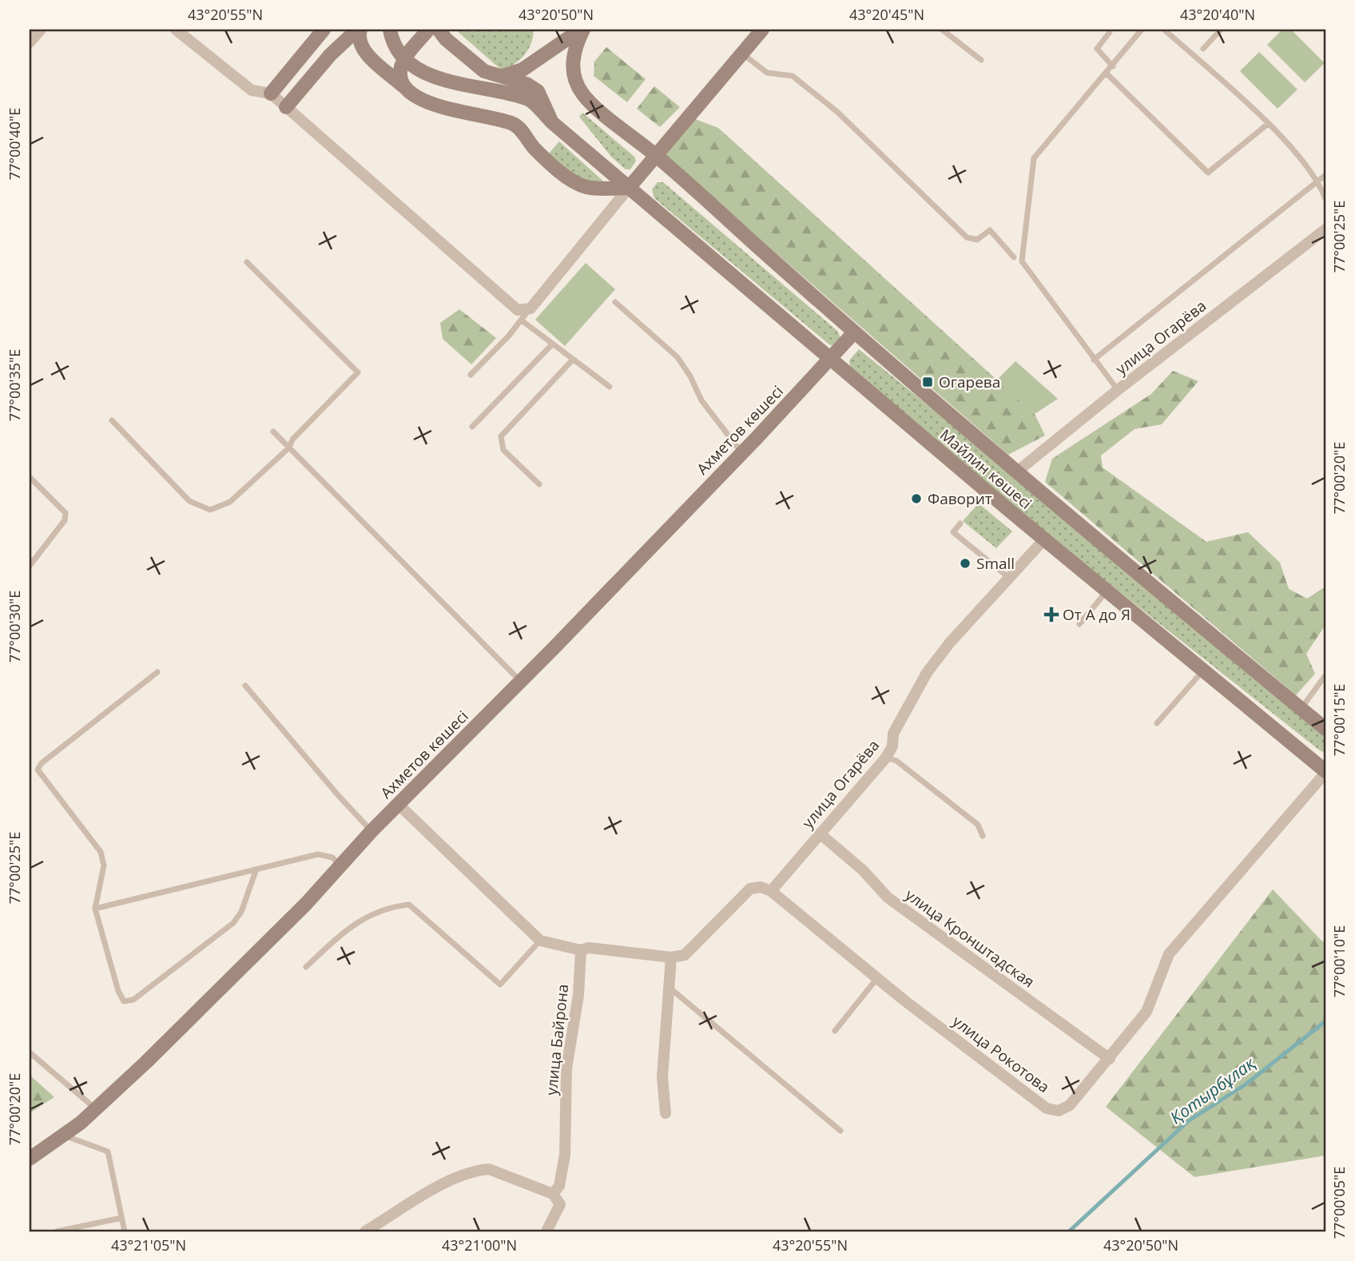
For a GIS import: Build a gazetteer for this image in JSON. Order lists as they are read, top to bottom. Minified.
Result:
{"streets":{"street":["улица Огарёва","Ахметов көшесі","Майлин көшесі","улица Кронштадская","улица Байрона","улица Рокотова"]},"crossings":[["улица Огарёва","Майлин көшесі"],["улица Огарёва","улица Кронштадская"],["улица Огарёва","улица Рокотова"],["Ахметов көшесі","Майлин көшесі"],["Майлин көшесі","улица Рокотова"],["улица Кронштадская","улица Рокотова"]],"water":["Қотырбұлақ"],"places":{"transit":["Огарева"],"other":["Фаворит","Small"],"health":["От А до Я"]},"coordinates":["43°20'55\"N","43°20'50\"N","43°20'45\"N","43°20'40\"N","77°00'40\"E","77°00'25\"E","77°00'35\"E","77°00'20\"E","77°00'30\"E","77°00'15\"E","77°00'10\"E","77°00'05\"E","43°21'05\"N","43°21'00\"N"]}
